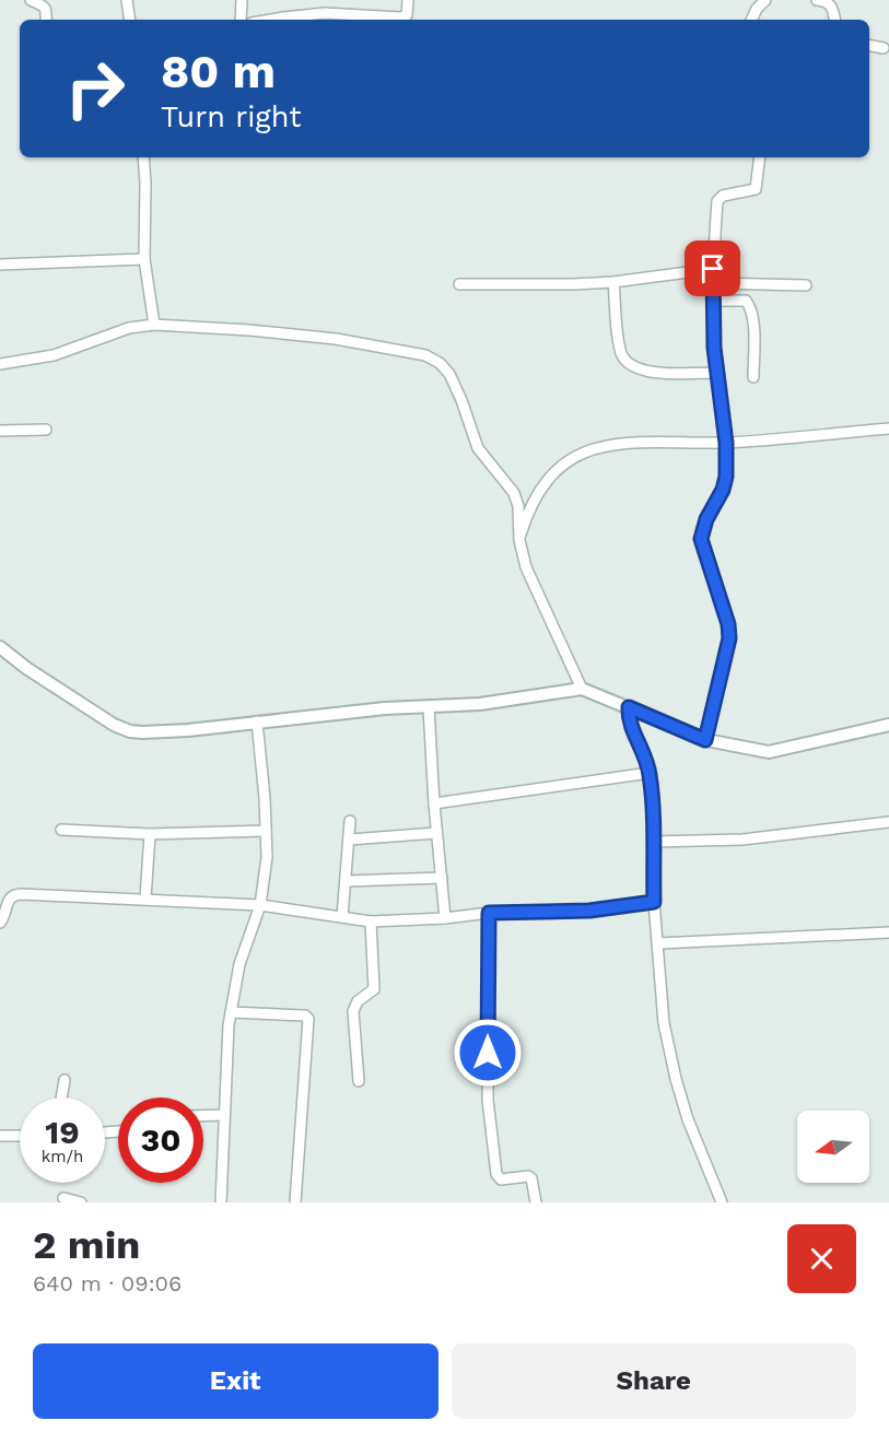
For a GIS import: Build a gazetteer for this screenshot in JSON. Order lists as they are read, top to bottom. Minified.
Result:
{"north":"left","page":{"turn":["80 m","Turn right"],"speed":"19 km/h","limit":"30","heading":["2 min","640 m · 09:06"],"buttons":["Exit","Share"]}}
